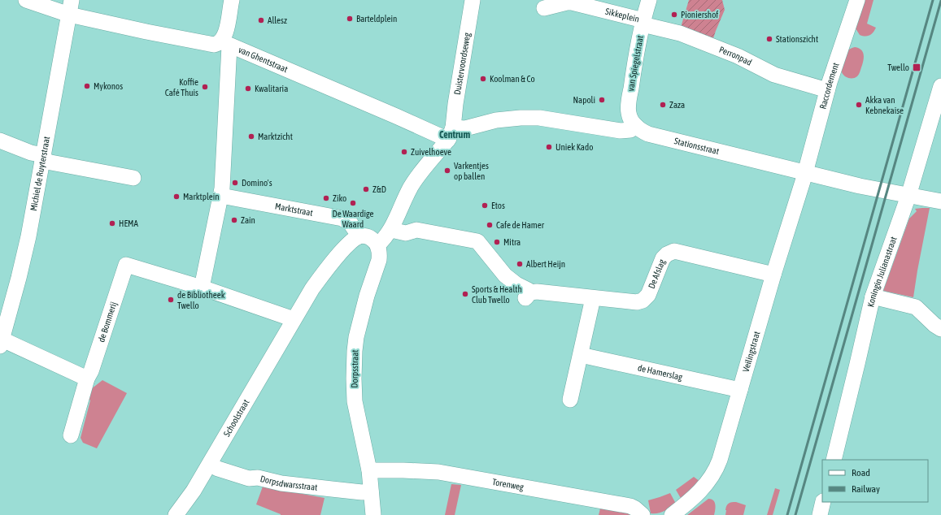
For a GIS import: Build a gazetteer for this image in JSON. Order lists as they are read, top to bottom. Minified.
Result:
{"streets":{"street":["Sikkeplein","Perronpad","van Ghentstraat","Duistervoordseweg","van Spiegelstraat","Raccordement","Stationsstraat","Michiel de Ruyterstraat","Marktstraat","Koningin Julianastraat","De Afslag","de Bommerij","Veilingstraat","Dorpsstraat","de Hamerslag","Schoolstraat","Dorpsdwarsstraat","Torenweg"]},"crossings":[["Sikkeplein","Perronpad"],["Sikkeplein","van Spiegelstraat"],["Perronpad","van Spiegelstraat"],["Perronpad","Raccordement"],["van Ghentstraat","Duistervoordseweg"],["van Spiegelstraat","Stationsstraat"],["Raccordement","Stationsstraat"],["Raccordement","Veilingstraat"],["Stationsstraat","Koningin Julianastraat"],["Stationsstraat","Veilingstraat"],["Marktstraat","Schoolstraat"],["De Afslag","Veilingstraat"],["Veilingstraat","de Hamerslag"],["Dorpsstraat","Dorpsdwarsstraat"],["Dorpsstraat","Torenweg"],["Schoolstraat","Dorpsdwarsstraat"]],"districts":["Centrum"],"places":{"other":["Pioniershof","Barteldplein","Allesz","Stationszicht","Koolman & Co","Mykonos","Koffie Café Thuis","Kwalitaria","Napoli","Zaza","Akka van Kebnekaise","Marktzicht","Uniek Kado","Zuivelhoeve","Varkentjes op ballen","Domino's","Z&D","Marktplein","Ziko","De Waardige Waard","Etos","Zain","HEMA","Cafe de Hamer","Mitra","Albert Heijn","Sports & Health Club Twello","de Bibliotheek Twello"],"transit":["Twello"]},"legend":["Road","Railway"]}
